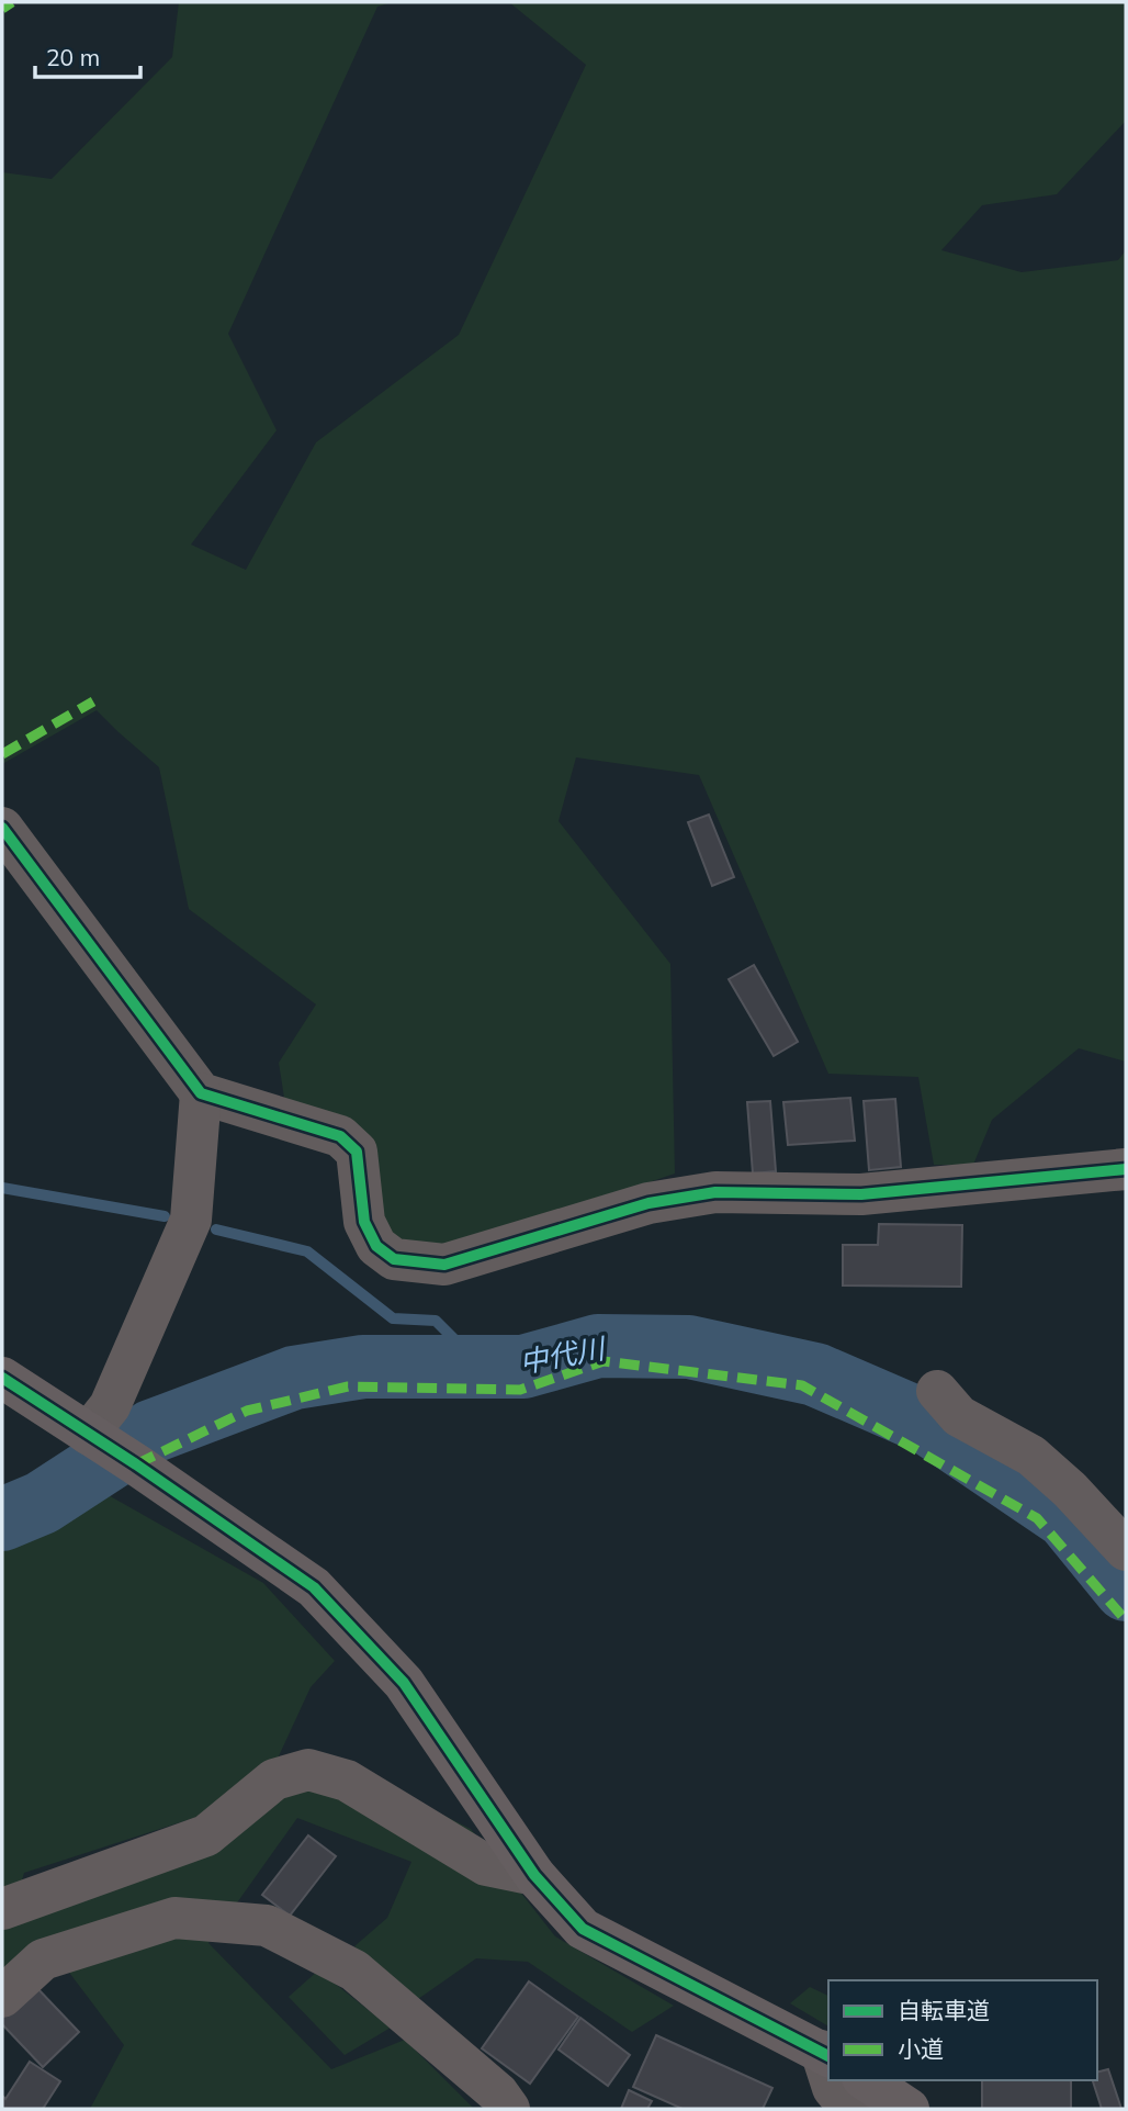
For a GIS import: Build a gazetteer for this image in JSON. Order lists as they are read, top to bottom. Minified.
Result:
{"water":["中代川"],"legend":["自転車道","小道"],"scale_bar":"20 m"}
